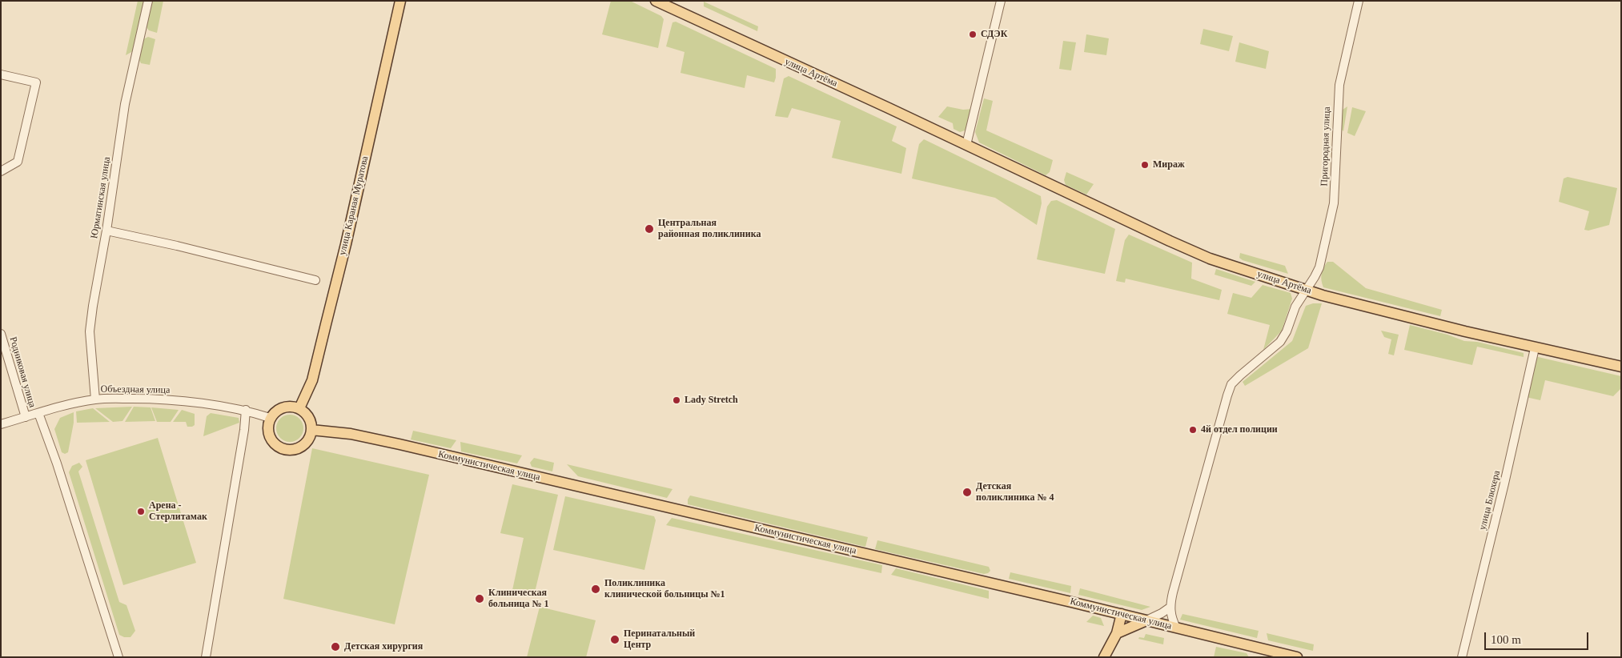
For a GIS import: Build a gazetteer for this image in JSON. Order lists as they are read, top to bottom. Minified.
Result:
{"streets":{"main road":["улица Артёма","улица Караная Муратова","Коммунистическая улица"],"street":["Пригородная улица","Юрматинская улица","Родниковая улица","Объездная улица","улица Блюхера"]},"crossings":[["улица Артёма","Пригородная улица"],["улица Артёма","улица Блюхера"],["Юрматинская улица","Объездная улица"],["улица Караная Муратова","Объездная улица"],["улица Караная Муратова","Коммунистическая улица"],["Родниковая улица","Объездная улица"],["Объездная улица","Коммунистическая улица"]],"places":["СДЭК","Мираж","Центральная районная поликлиника","Lady Stretch","4й отдел полиции","Детская поликлиника № 4","Арена - Стерлитамак","Поликлиника клинической больницы №1","Клиническая больница № 1","Перинатальный Центр","Детская хирургия"],"scale_bar":"100 m"}
